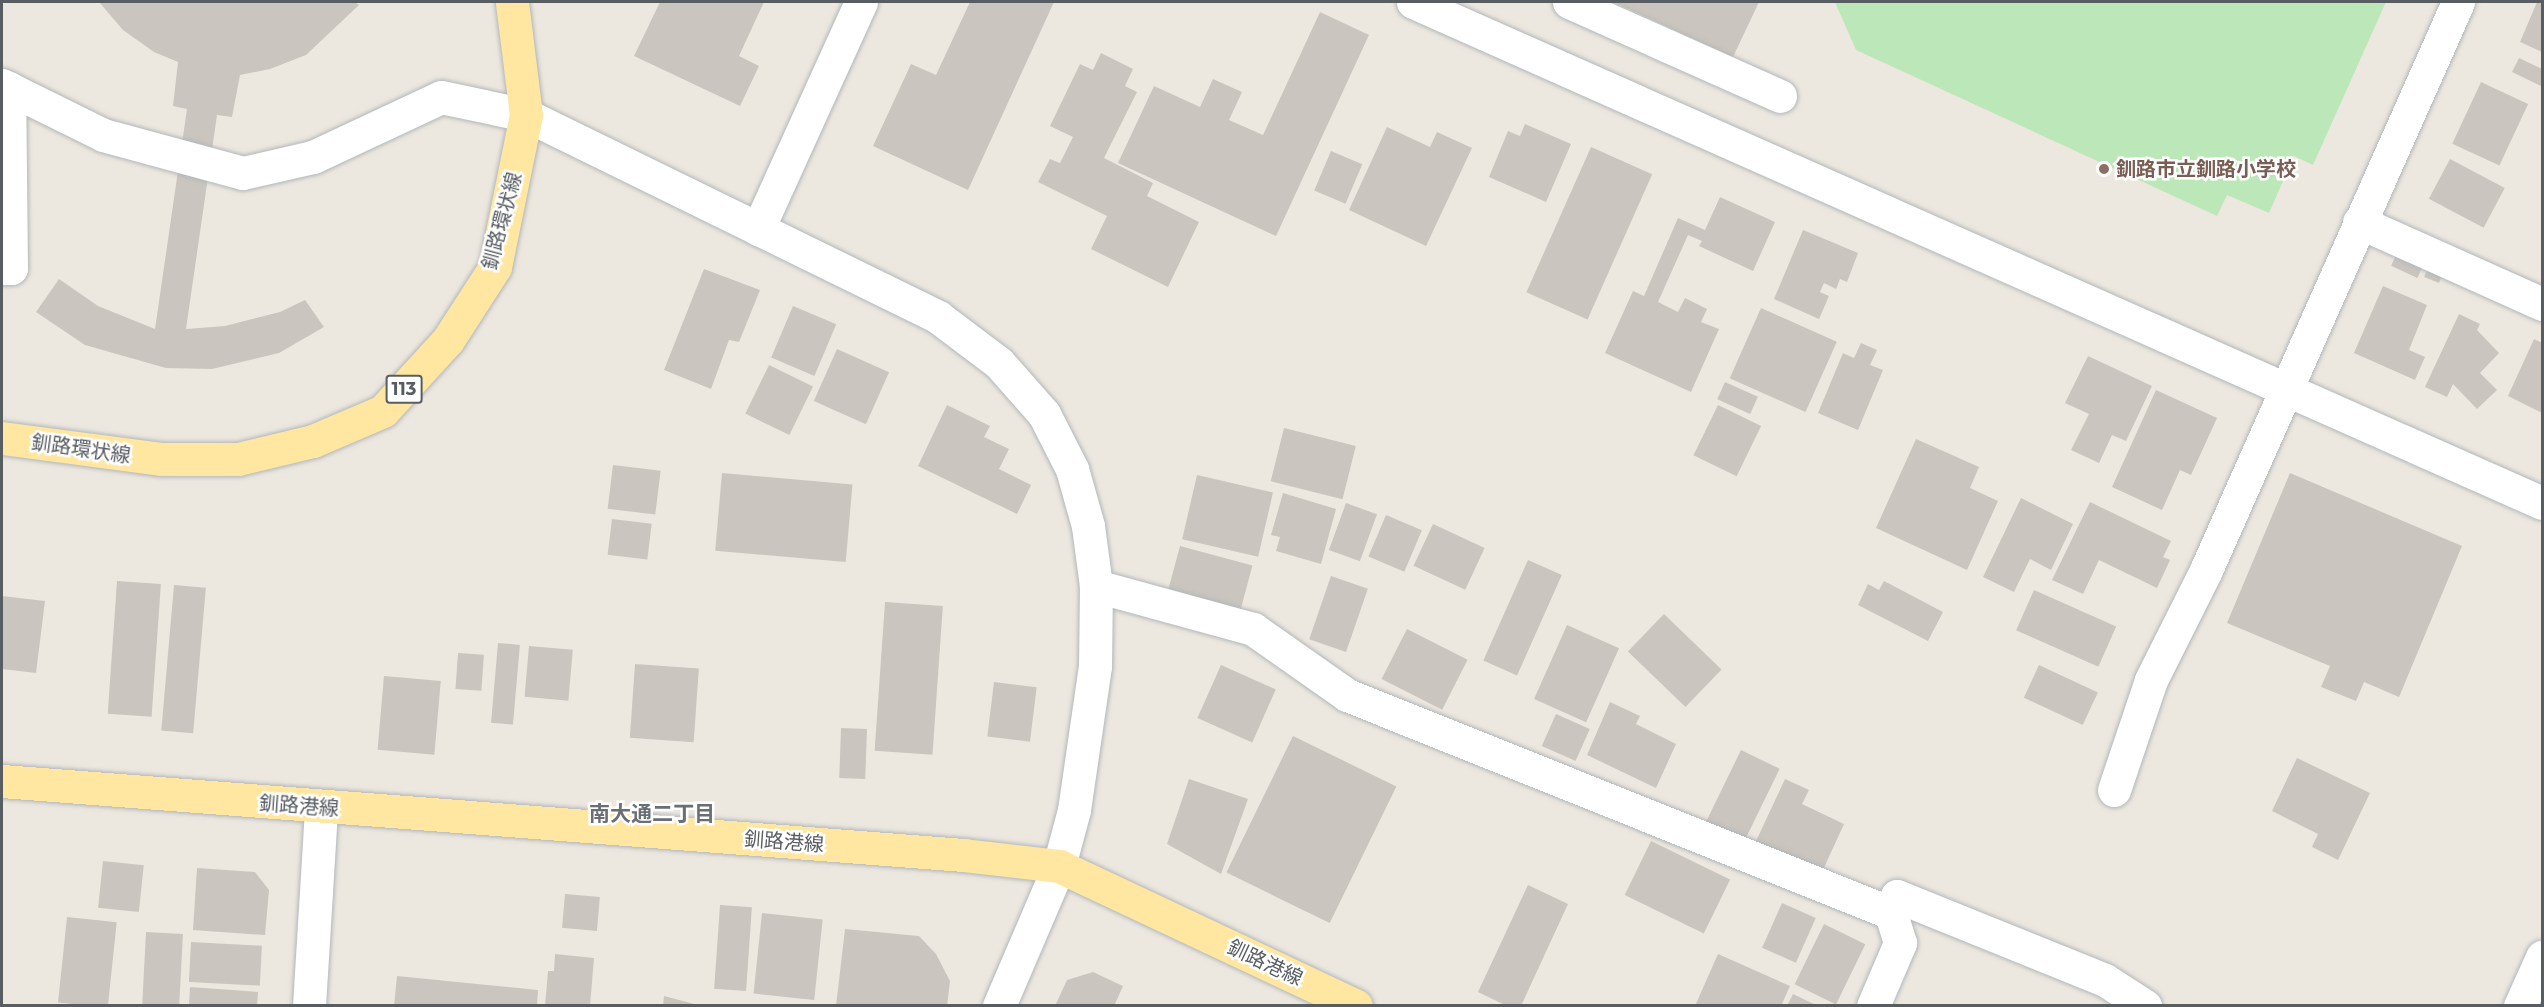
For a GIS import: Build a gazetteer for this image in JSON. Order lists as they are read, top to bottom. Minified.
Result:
{"streets":{"main road":["釧路環状線","113","釧路港線"]},"districts":["南大通二丁目"],"places":["釧路市立釧路小学校"]}
